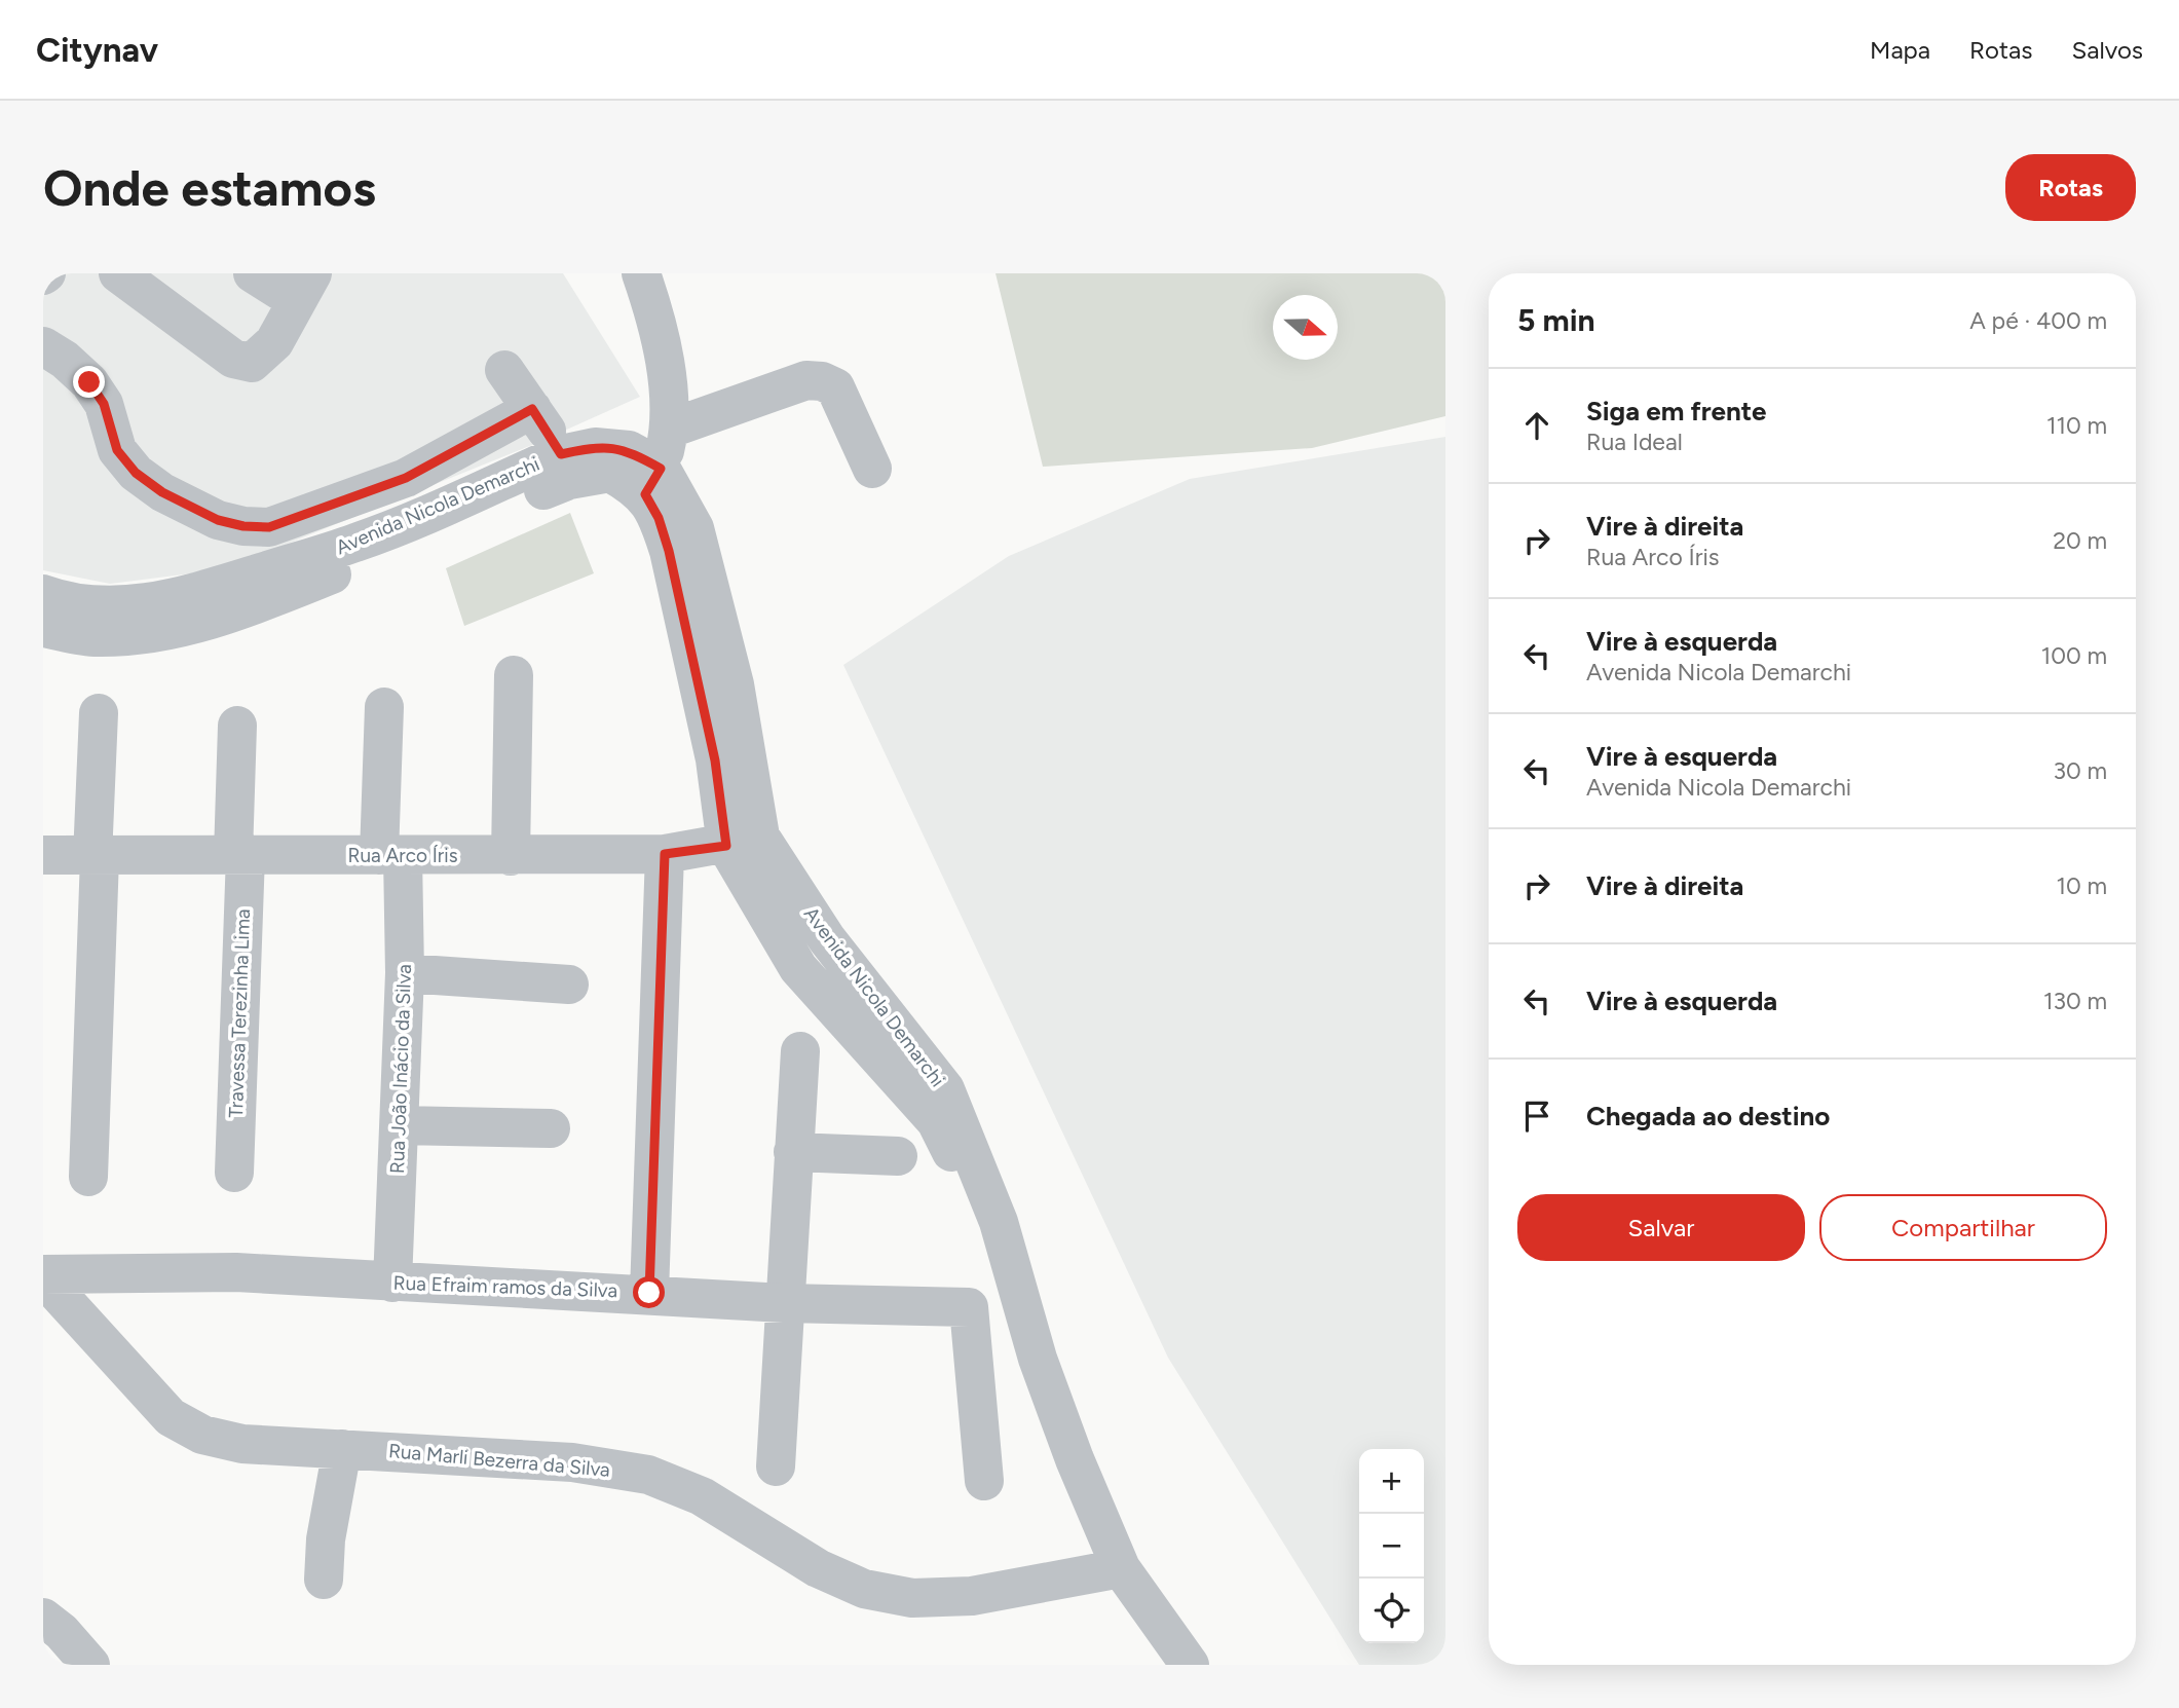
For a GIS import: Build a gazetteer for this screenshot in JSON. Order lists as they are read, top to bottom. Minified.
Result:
{"streets":{"street":["Avenida Nicola Demarchi","Rua Arco Íris","Travessa Terezinha Lima","Rua João Inácio da Silva","Rua Efraim ramos da Silva","Rua Marli Bezerra da Silva"]},"crossings":[["Avenida Nicola Demarchi","Rua Arco Íris"],["Avenida Nicola Demarchi","Rua Marli Bezerra da Silva"],["Rua Arco Íris","Travessa Terezinha Lima"],["Rua Arco Íris","Rua João Inácio da Silva"],["Rua João Inácio da Silva","Rua Efraim ramos da Silva"],["Rua Efraim ramos da Silva","Rua Marli Bezerra da Silva"]],"north":"right","page":{"header":"Citynav","nav":["Mapa","Rotas","Salvos"],"buttons":["Rotas",["Salvar","Compartilhar"]],"title":"Onde estamos","heading":["5 min","A pé · 400 m"],"list":[["Siga em frente","Rua Ideal","110 m"],["Vire à direita","Rua Arco Íris","20 m"],["Vire à esquerda","Avenida Nicola Demarchi","100 m"],["Vire à esquerda","Avenida Nicola Demarchi","30 m"],["Vire à direita","10 m"],["Vire à esquerda","130 m"],"Chegada ao destino"],"map_buttons":["+","−"]}}
